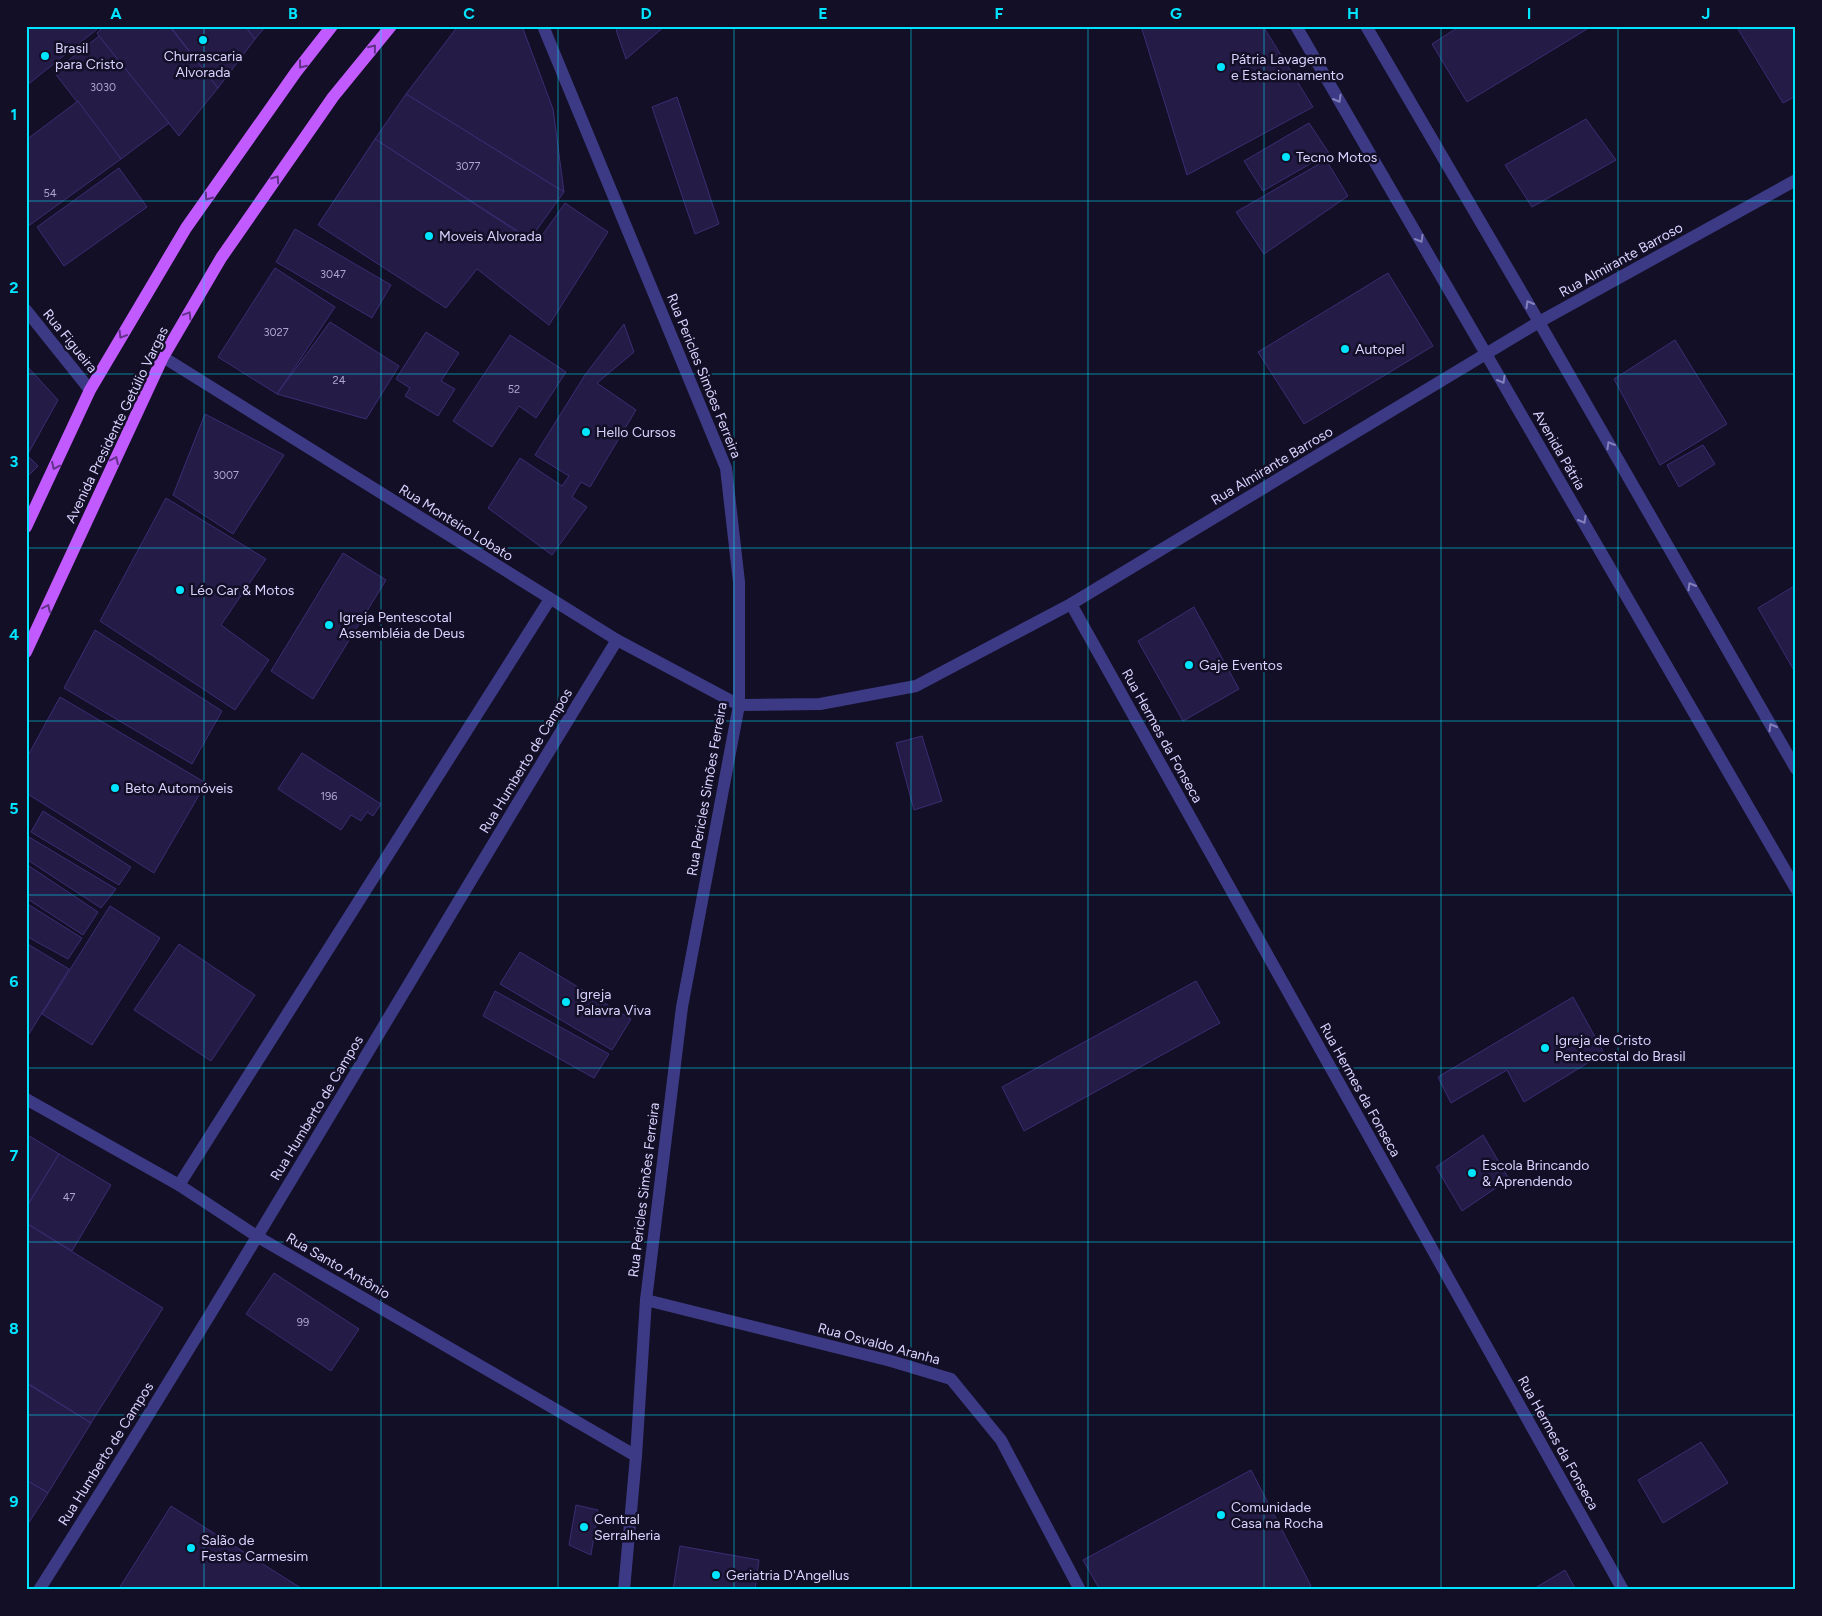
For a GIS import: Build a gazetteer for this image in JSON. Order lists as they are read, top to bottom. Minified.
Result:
{"streets":{"main road":["Avenida Presidente Getúlio Vargas"],"street":["Rua Almirante Barroso","Rua Figueira","Rua Pericles Simões Ferreira","Avenida Pátria","Rua Monteiro Lobato","Rua Hermes da Fonseca","Rua Humberto de Campos","Rua Santo Antônio","Rua Osvaldo Aranha"]},"crossings":[["Rua Almirante Barroso","Rua Pericles Simões Ferreira"],["Rua Almirante Barroso","Avenida Pátria"],["Rua Almirante Barroso","Rua Monteiro Lobato"],["Rua Almirante Barroso","Rua Hermes da Fonseca"],["Rua Pericles Simões Ferreira","Rua Monteiro Lobato"],["Rua Pericles Simões Ferreira","Rua Santo Antônio"],["Rua Pericles Simões Ferreira","Rua Osvaldo Aranha"],["Avenida Presidente Getúlio Vargas","Rua Monteiro Lobato"],["Rua Monteiro Lobato","Rua Humberto de Campos"],["Rua Humberto de Campos","Rua Santo Antônio"]],"places":["Churrascaria Alvorada","Brasil para Cristo","Pátria Lavagem e Estacionamento","Tecno Motos","Moveis Alvorada","Autopel","Hello Cursos","Léo Car & Motos","Igreja Pentescotal Assembléia de Deus","Gaje Eventos","Beto Automóveis","Igreja Palavra Viva","Igreja de Cristo Pentecostal do Brasil","Escola Brincando & Aprendendo","Comunidade Casa na Rocha","Central Serralheria","Salão de Festas Carmesim","Geriatria D'Angellus"],"house_numbers":["3030","3077","54","3047","3027","24","52","3007","196","47","99"],"grid":{"columns":["A","B","C","D","E","F","G","H","I","J"],"rows":["1","2","3","4","5","6","7","8","9"]}}
